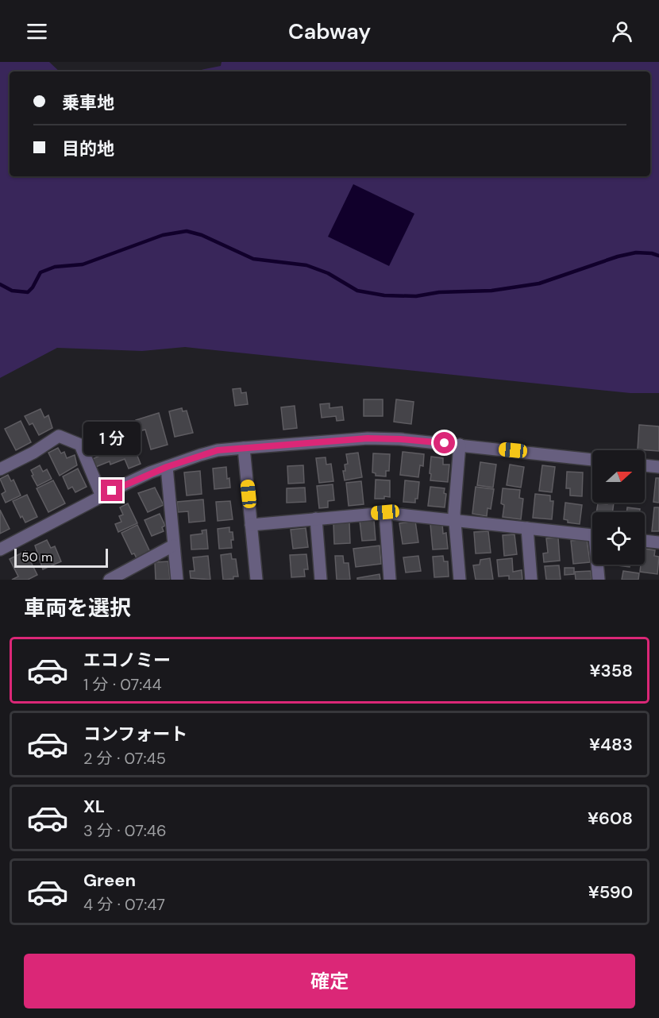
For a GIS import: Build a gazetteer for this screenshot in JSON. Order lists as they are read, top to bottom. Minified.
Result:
{"scale_bar":"50 m","north":"right","page":{"header":"Cabway","banner":["乗車地","目的地"],"bubble":"1 分","scale":"50 m","heading":"車両を選択","list":[{"name":"エコノミー","note":"1 分 · 07:44","value":"¥358"},{"name":"コンフォート","note":"2 分 · 07:45","value":"¥483"},{"name":"XL","note":"3 分 · 07:46","value":"¥608"},{"name":"Green","note":"4 分 · 07:47","value":"¥590"}],"buttons":"確定"}}
